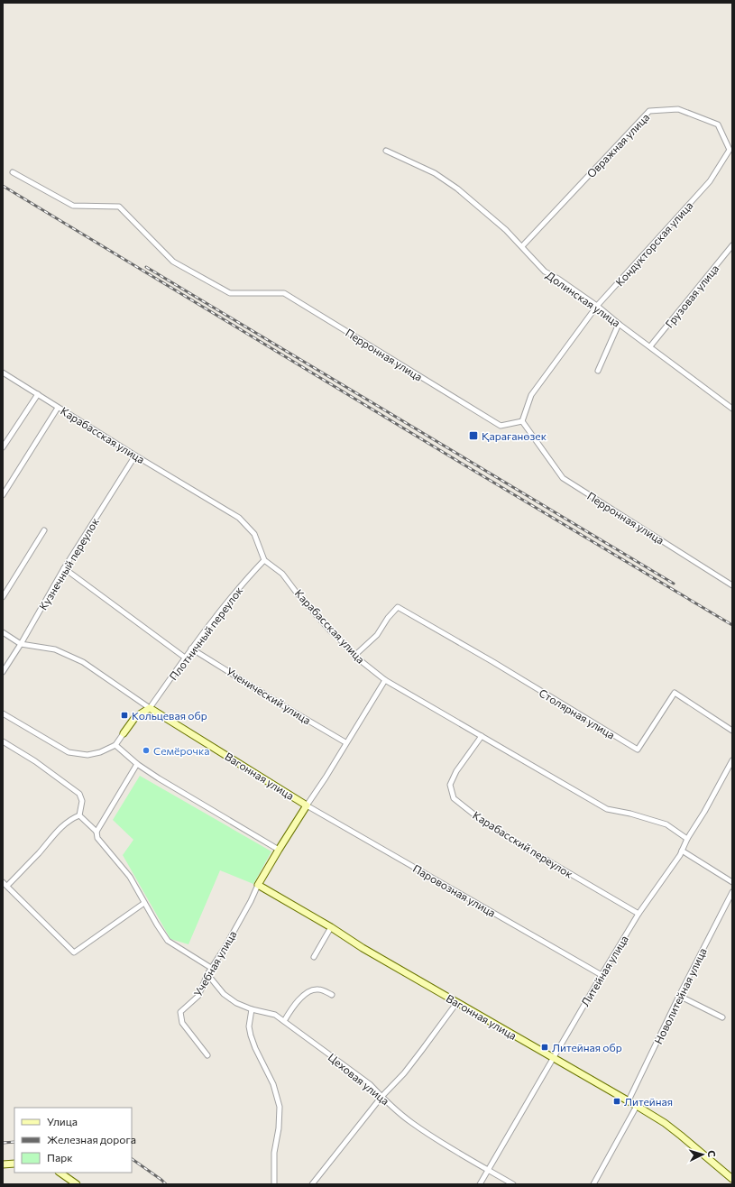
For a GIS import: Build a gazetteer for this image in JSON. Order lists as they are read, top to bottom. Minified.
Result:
{"streets":{"street":["Овражная улица","Кондукторская улица","Грузовая улица","Долинская улица","Перронная улица","Карабасская улица","Кузнечный переулок","Плотничный переулок","Ученический улица","Столярная улица","Вагонная улица","Карабасский переулок","Паровозная улица","Учебная улица","Литейная улица","Новолитейная улица","Цеховая улица"]},"crossings":[["Овражная улица","Кондукторская улица"],["Овражная улица","Долинская улица"],["Кондукторская улица","Долинская улица"],["Кондукторская улица","Перронная улица"],["Грузовая улица","Долинская улица"],["Карабасская улица","Кузнечный переулок"],["Карабасская улица","Плотничный переулок"],["Карабасская улица","Столярная улица"],["Карабасская улица","Карабасский переулок"],["Карабасская улица","Литейная улица"],["Плотничный переулок","Ученический улица"],["Плотничный переулок","Вагонная улица"],["Вагонная улица","Паровозная улица"],["Вагонная улица","Учебная улица"],["Вагонная улица","Литейная улица"],["Вагонная улица","Новолитейная улица"],["Карабасский переулок","Литейная улица"],["Паровозная улица","Литейная улица"],["Учебная улица","Цеховая улица"],["Литейная улица","Цеховая улица"]],"places":{"transit":["Қарағанөзек","Кольцевая обр","Литейная обр","Литейная"],"other":["Семёрочка"]},"legend":["Улица","Железная дорога","Парк"],"north":"right"}
